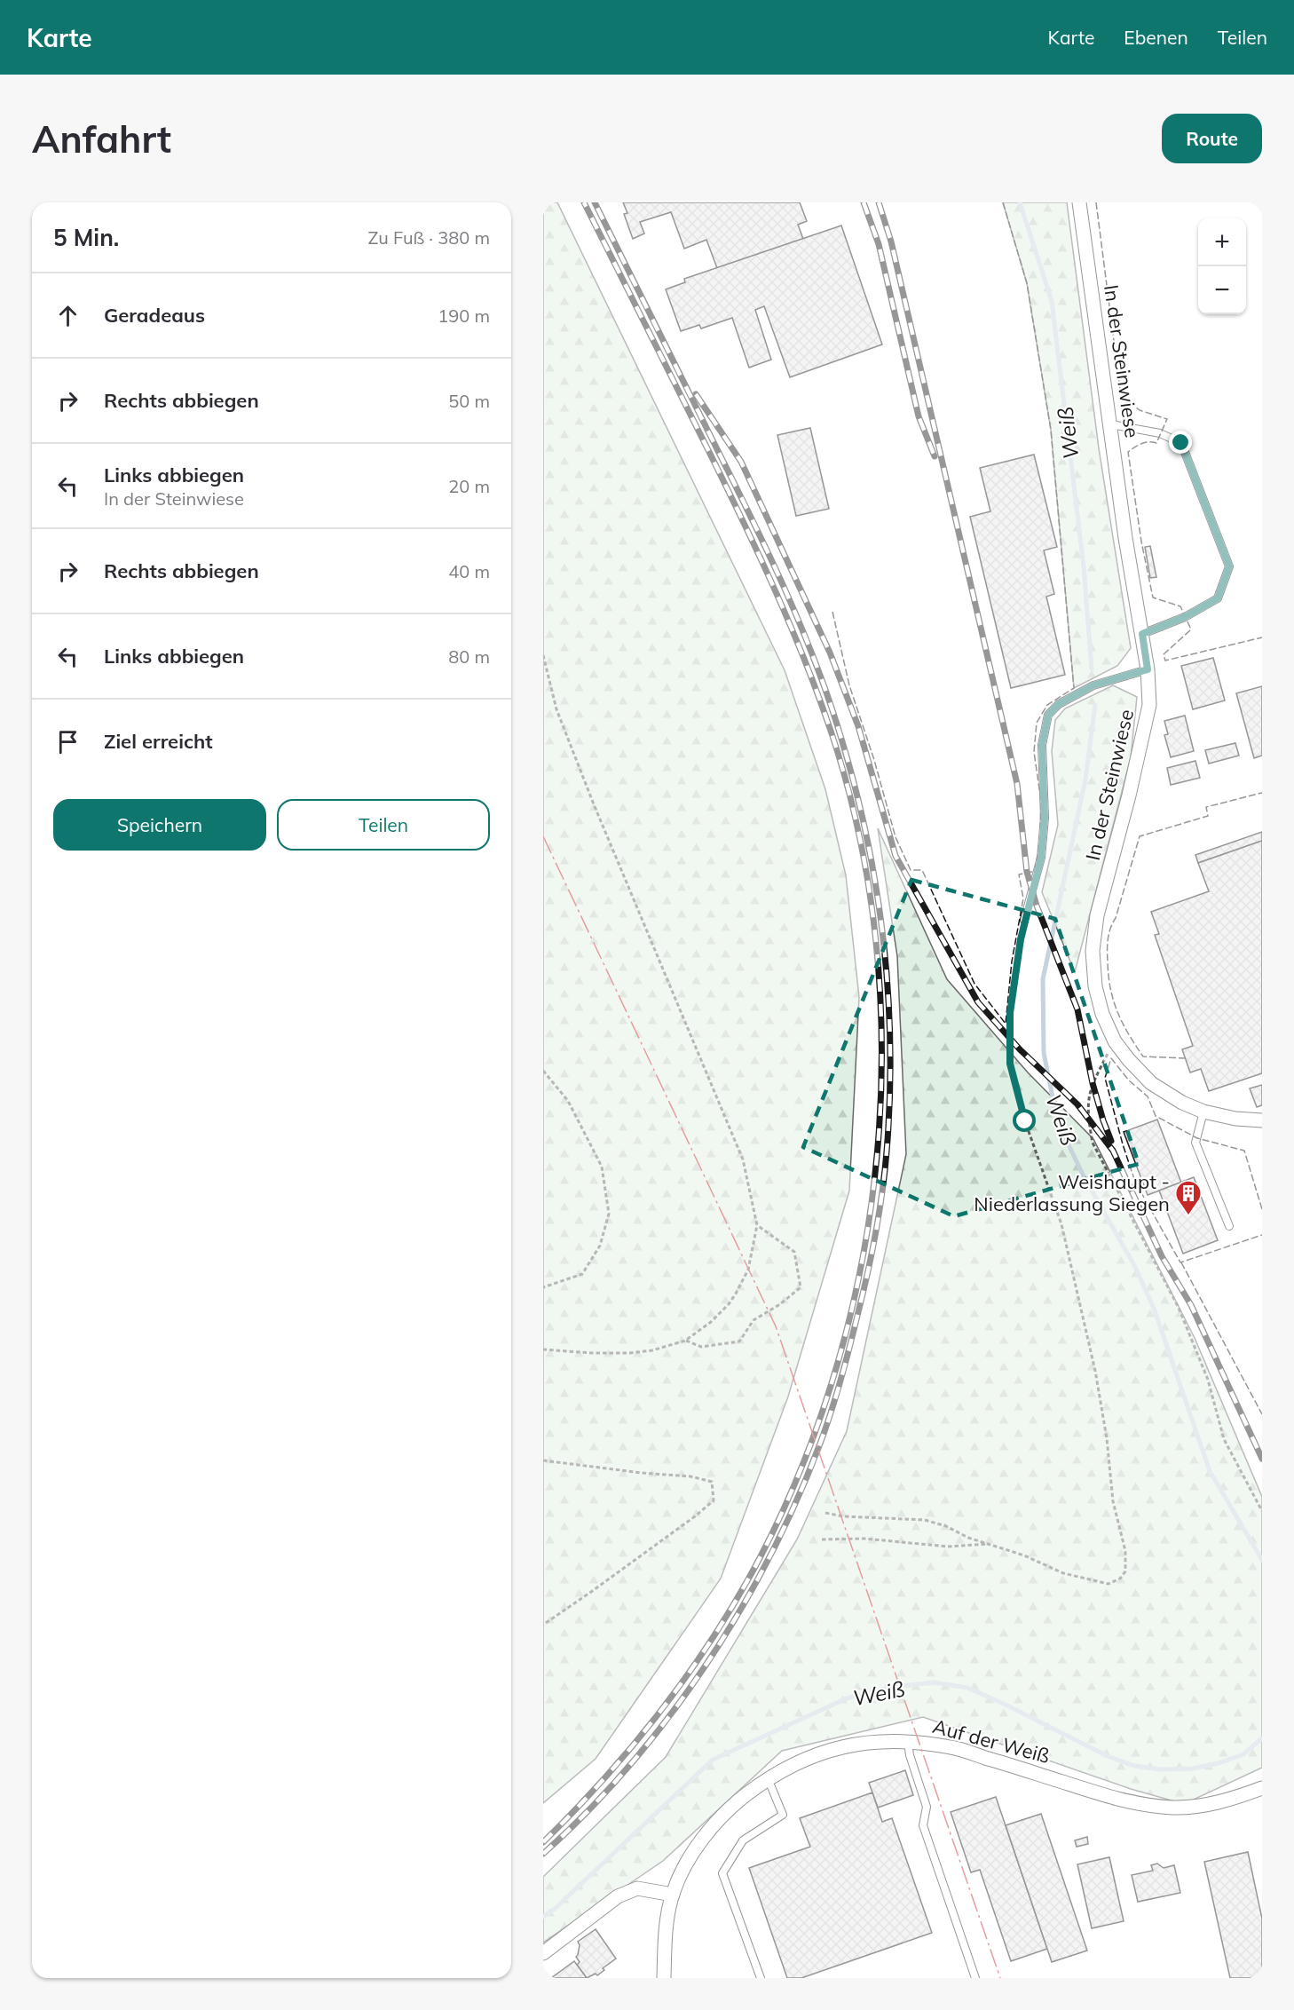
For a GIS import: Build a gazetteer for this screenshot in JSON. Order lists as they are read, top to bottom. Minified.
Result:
{"streets":{"street":["In der Steinwiese","Auf der Weiß"]},"water":["Weiß"],"places":{"building":["Weishaupt - Niederlassung Siegen"]},"page":{"header":"Karte","nav":["Karte","Ebenen","Teilen"],"buttons":["Route",["Speichern","Teilen"]],"title":"Anfahrt","heading":["5 Min.","Zu Fuß · 380 m"],"map_buttons":["+","−"],"list":[["Geradeaus","190 m"],["Rechts abbiegen","50 m"],["Links abbiegen","In der Steinwiese","20 m"],["Rechts abbiegen","40 m"],["Links abbiegen","80 m"],"Ziel erreicht"]}}
